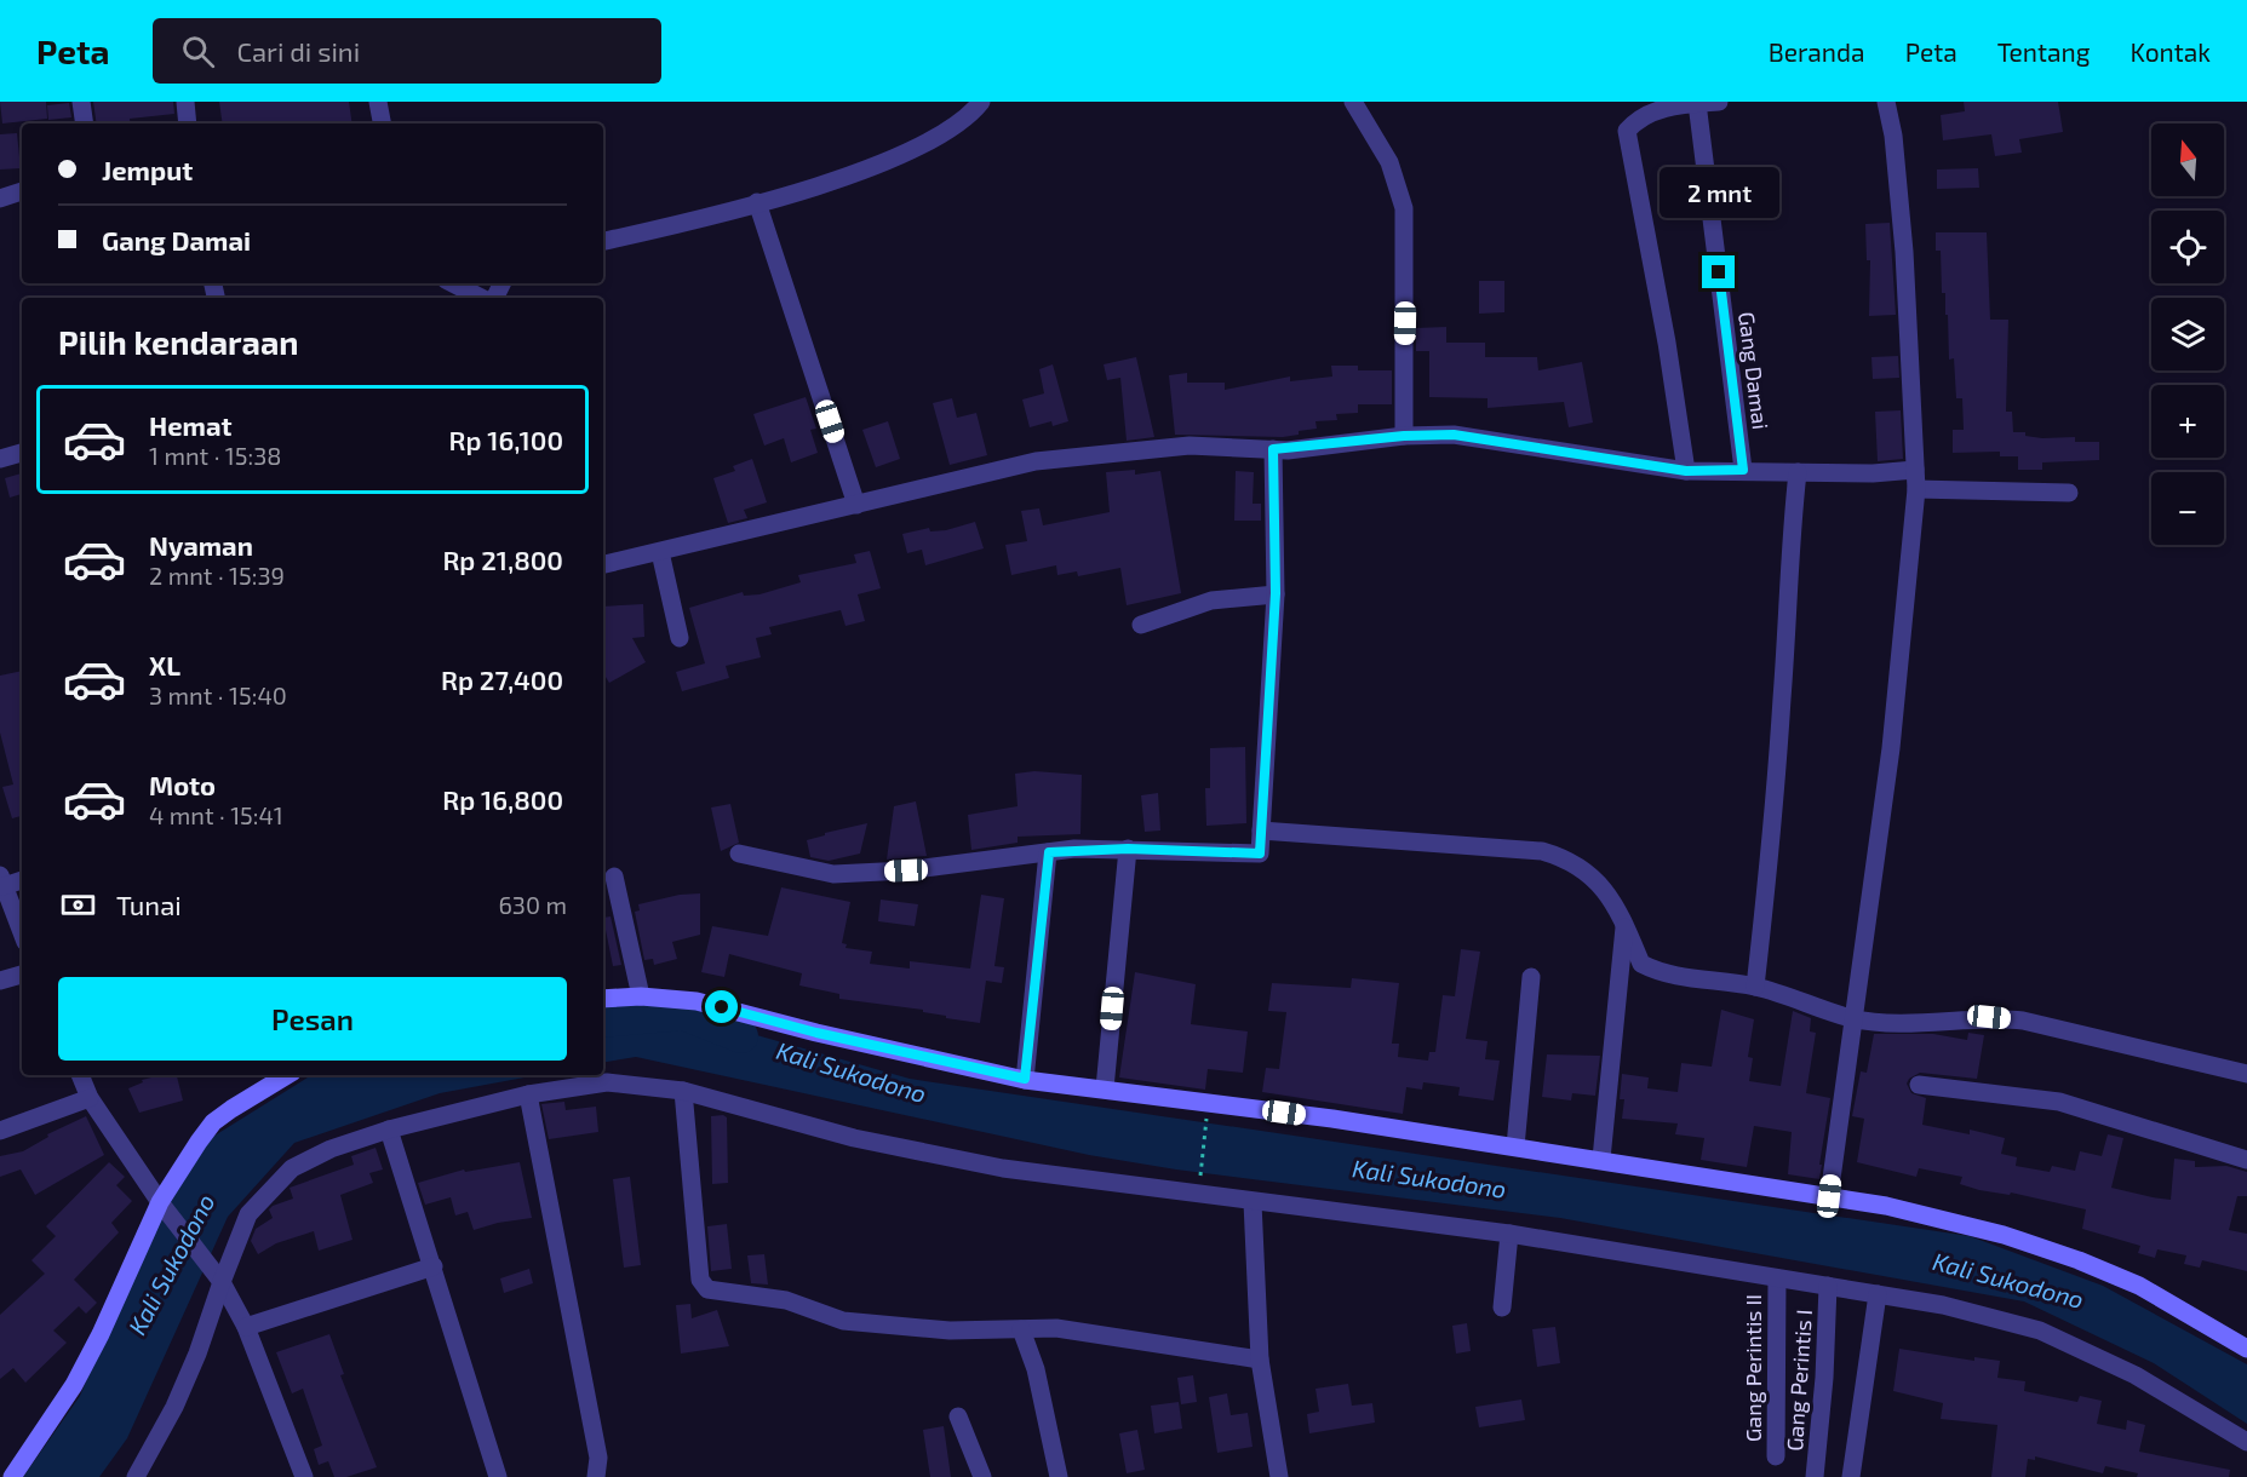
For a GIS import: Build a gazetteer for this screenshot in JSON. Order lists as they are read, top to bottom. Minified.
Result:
{"streets":{"street":["Gang Damai","Gang Perintis II","Gang Perintis I"]},"water":["Kali Sukodono"],"north":"top","page":{"header":"Peta","search":"Cari di sini","nav":["Beranda","Peta","Tentang","Kontak"],"map_buttons":["+","−"],"banner":["Jemput","Gang Damai"],"bubble":"2 mnt","heading":"Pilih kendaraan","list":[{"name":"Hemat","note":"1 mnt · 15:38","value":"Rp 16,100"},{"name":"Nyaman","note":"2 mnt · 15:39","value":"Rp 21,800"},{"name":"XL","note":"3 mnt · 15:40","value":"Rp 27,400"},{"name":"Moto","note":"4 mnt · 15:41","value":"Rp 16,800"}],"pay":["Tunai","630 m"],"buttons":"Pesan"}}
